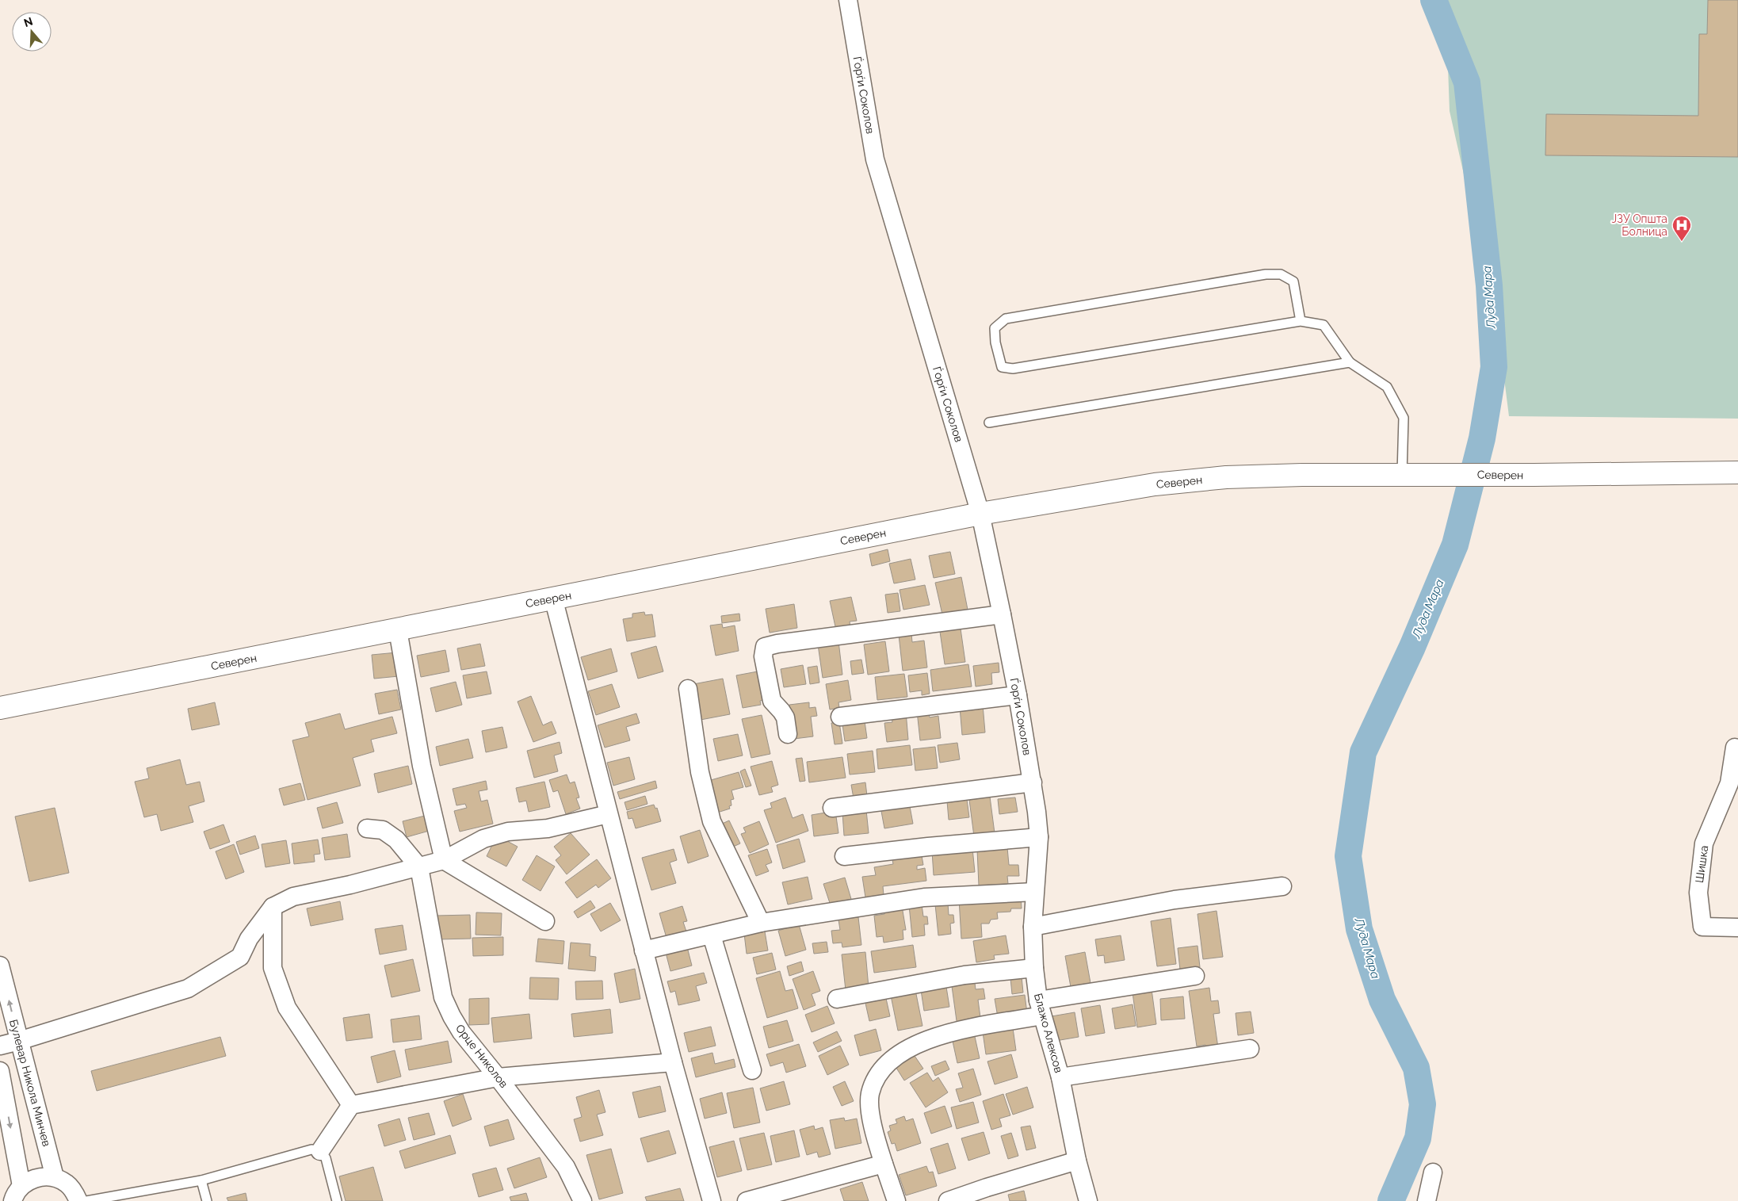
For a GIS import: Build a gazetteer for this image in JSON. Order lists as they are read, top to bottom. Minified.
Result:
{"streets":{"main road":["Северен"],"street":["Ѓорѓи Соколов","Шишка","Блажо Алексов","Орце Николов","Булевар Никола Минчев"]},"crossings":[["Ѓорѓи Соколов","Северен"],["Ѓорѓи Соколов","Блажо Алексов"]],"one_way":["Булевар Никола Минчев"],"water":["Луда Мара"],"places":{"hospital":["ЈЗУ Општа Болница"]},"north":"top"}
